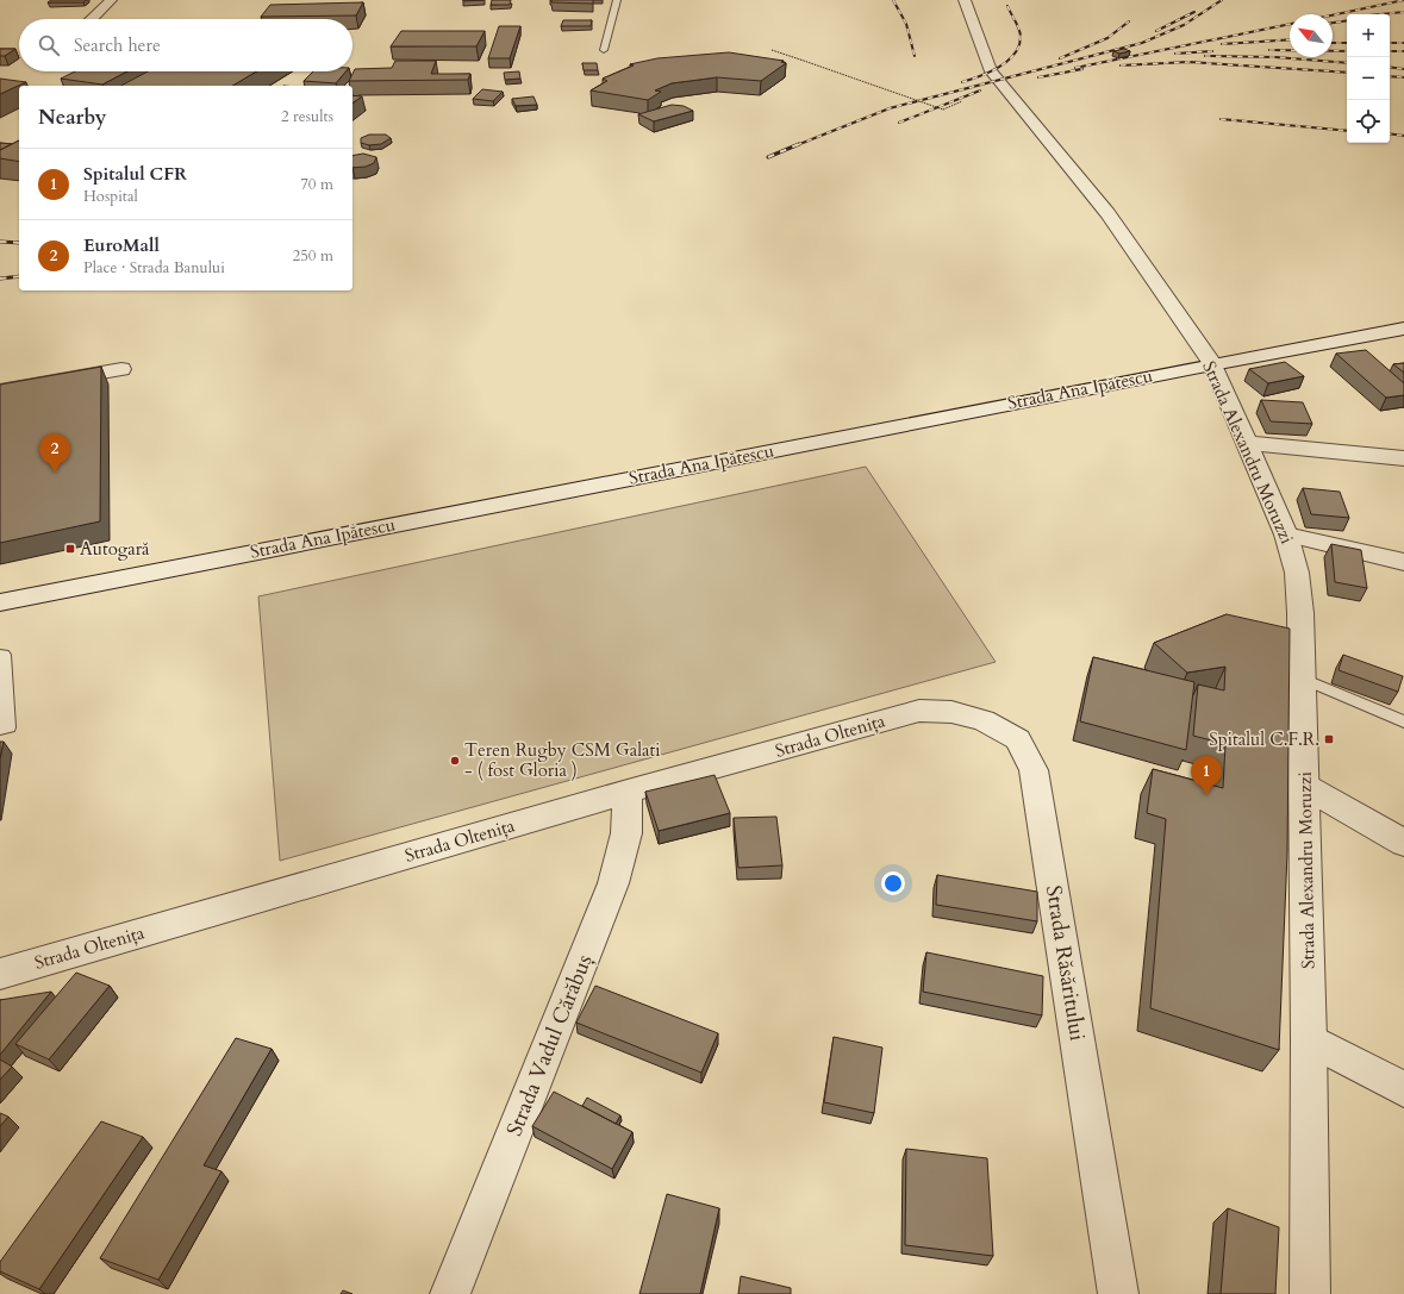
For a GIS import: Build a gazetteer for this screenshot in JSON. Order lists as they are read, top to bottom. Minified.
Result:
{"streets":{"street":["Strada Ana Ipătescu","Strada Alexandru Moruzzi","Strada Oltenița","Strada Răsăritului","Strada Vadul Cărăbuș"]},"crossings":[["Strada Ana Ipătescu","Strada Alexandru Moruzzi"],["Strada Oltenița","Strada Răsăritului"],["Strada Oltenița","Strada Vadul Cărăbuș"]],"places":{"transit":["Autogară","Spitalul C.F.R."],"other":["Teren Rugby CSM Galati - ( fost Gloria )"]},"north":"top left","page":{"map_buttons":["+","−"],"search":"Search here","heading":["Nearby","2 results"],"list":[{"mark":"1","name":"Spitalul CFR","note":"Hospital","value":"70 m"},{"mark":"2","name":"EuroMall","note":"Place · Strada Banului","value":"250 m"}],"pins":["2","1"]}}
